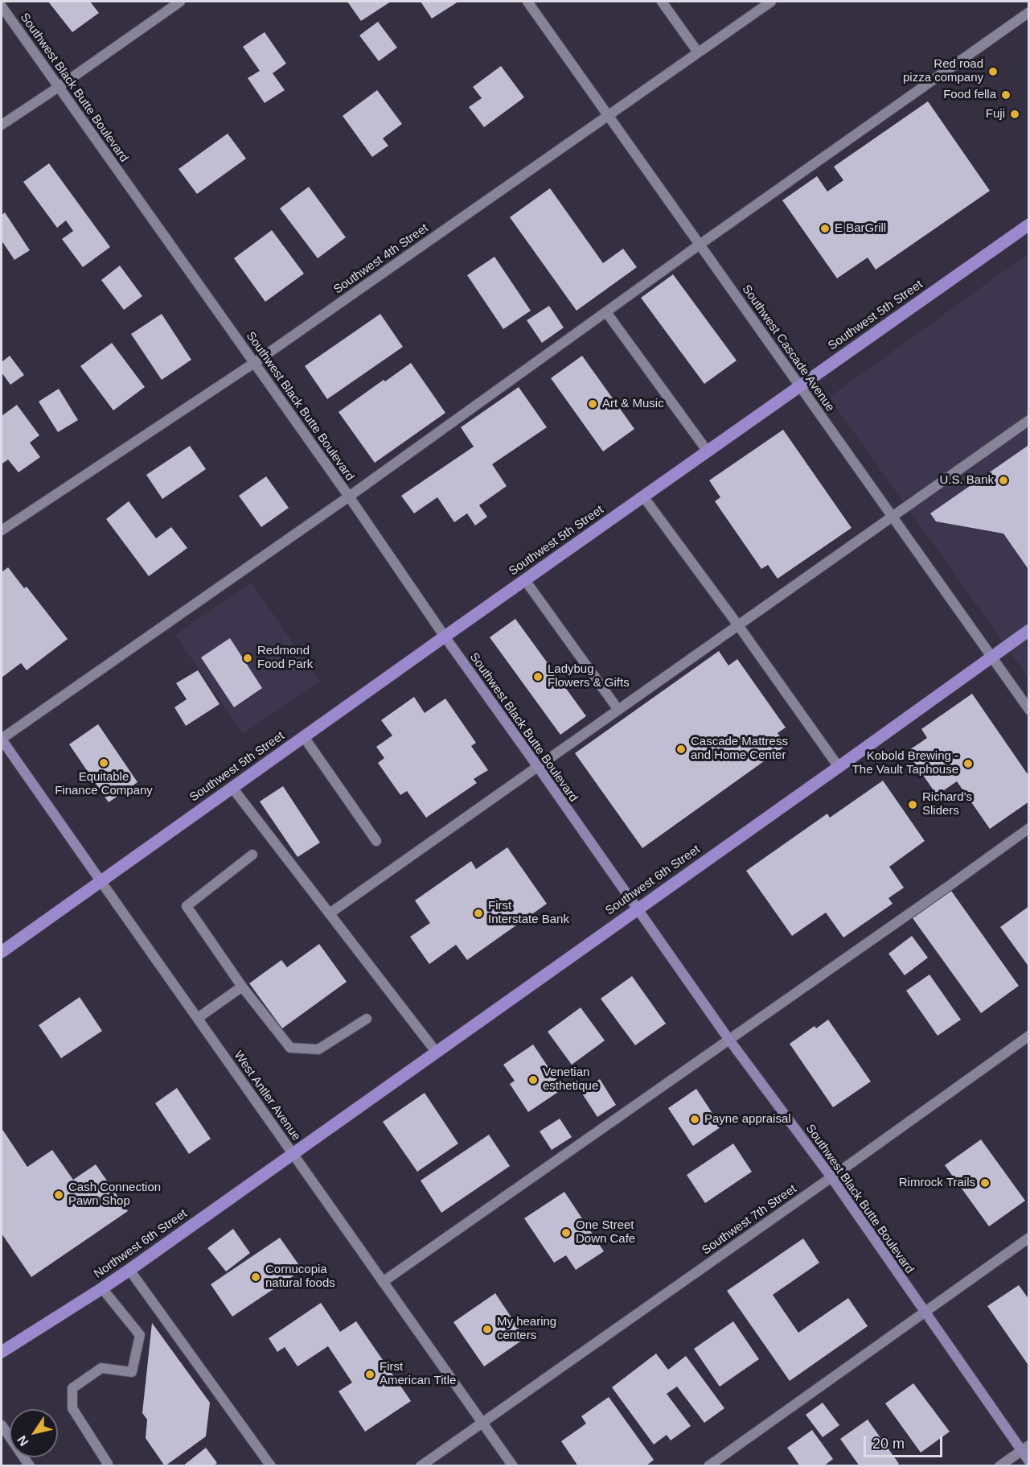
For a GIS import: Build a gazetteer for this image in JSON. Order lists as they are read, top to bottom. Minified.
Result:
{"streets":{"main road":["Southwest 5th Street","Southwest 6th Street","Northwest 6th Street"],"street":["Southwest Black Butte Boulevard","Southwest 4th Street","Southwest Cascade Avenue","West Antler Avenue","Southwest 7th Street"]},"crossings":[["Southwest Black Butte Boulevard","Southwest 4th Street"],["Southwest Black Butte Boulevard","Southwest 5th Street"],["Southwest Black Butte Boulevard","Southwest 6th Street"],["Southwest Black Butte Boulevard","Southwest 7th Street"],["Southwest 4th Street","Southwest Cascade Avenue"],["Southwest 5th Street","Southwest Cascade Avenue"],["Southwest 5th Street","West Antler Avenue"],["Southwest Cascade Avenue","Southwest 6th Street"],["Southwest 6th Street","West Antler Avenue"],["Southwest 6th Street","Northwest 6th Street"],["West Antler Avenue","Southwest 7th Street"],["West Antler Avenue","Northwest 6th Street"]],"places":["Red road pizza company","Food fella","Fuji","E BarGrill","Art & Music","U.S. Bank","Redmond Food Park","Ladybug Flowers & Gifts","Cascade Mattress and Home Center","Equitable Finance Company","Kobold Brewing - The Vault Taphouse","Richard's Sliders","First Interstate Bank","Venetian esthetique","Payne appraisal","Rimrock Trails","Cash Connection Pawn Shop","One Street Down Cafe","Cornucopia natural foods","My hearing centers","First American Title"],"scale_bar":"20 m","north":"bottom left"}
